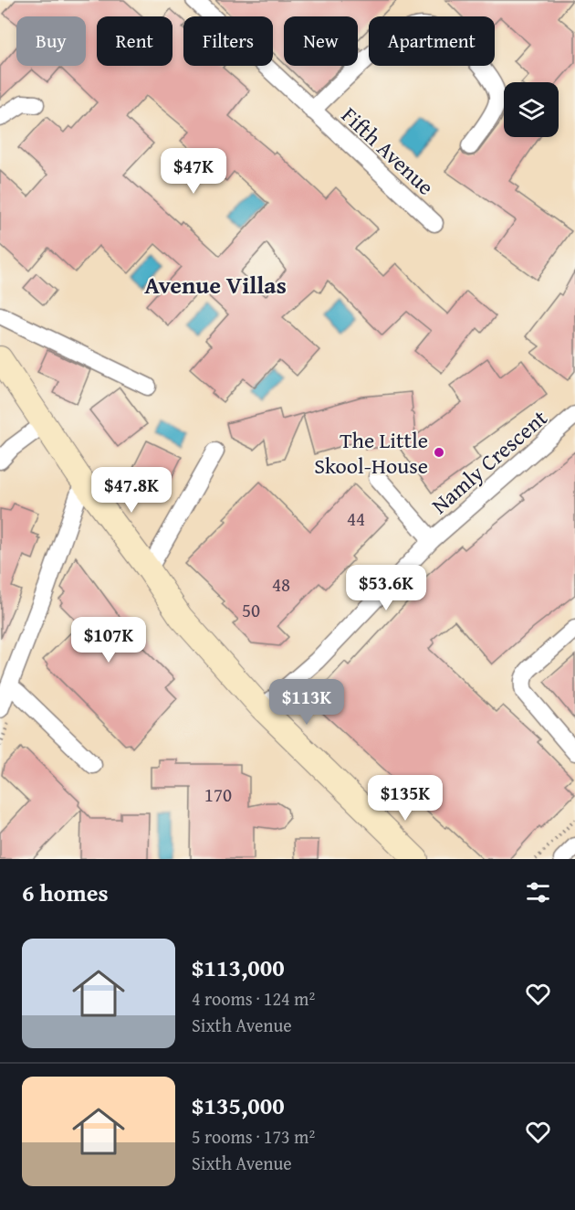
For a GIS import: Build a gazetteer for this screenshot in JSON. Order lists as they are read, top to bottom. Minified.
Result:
{"streets":{"street":["Fifth Avenue","Namly Crescent"]},"districts":["Avenue Villas"],"places":["The Little Skool-House"],"house_numbers":["44","48","50","170"],"page":{"chip":["Buy","Rent","Filters","New","Apartment"],"price":["$47K","$47.8K","$53.6K","$107K","$113K","$135K"],"heading":"6 homes","list":[{"name":"$113,000","note":"4 rooms · 124 m² · Sixth Avenue"},{"name":"$135,000","note":"5 rooms · 173 m² · Sixth Avenue"}]}}
